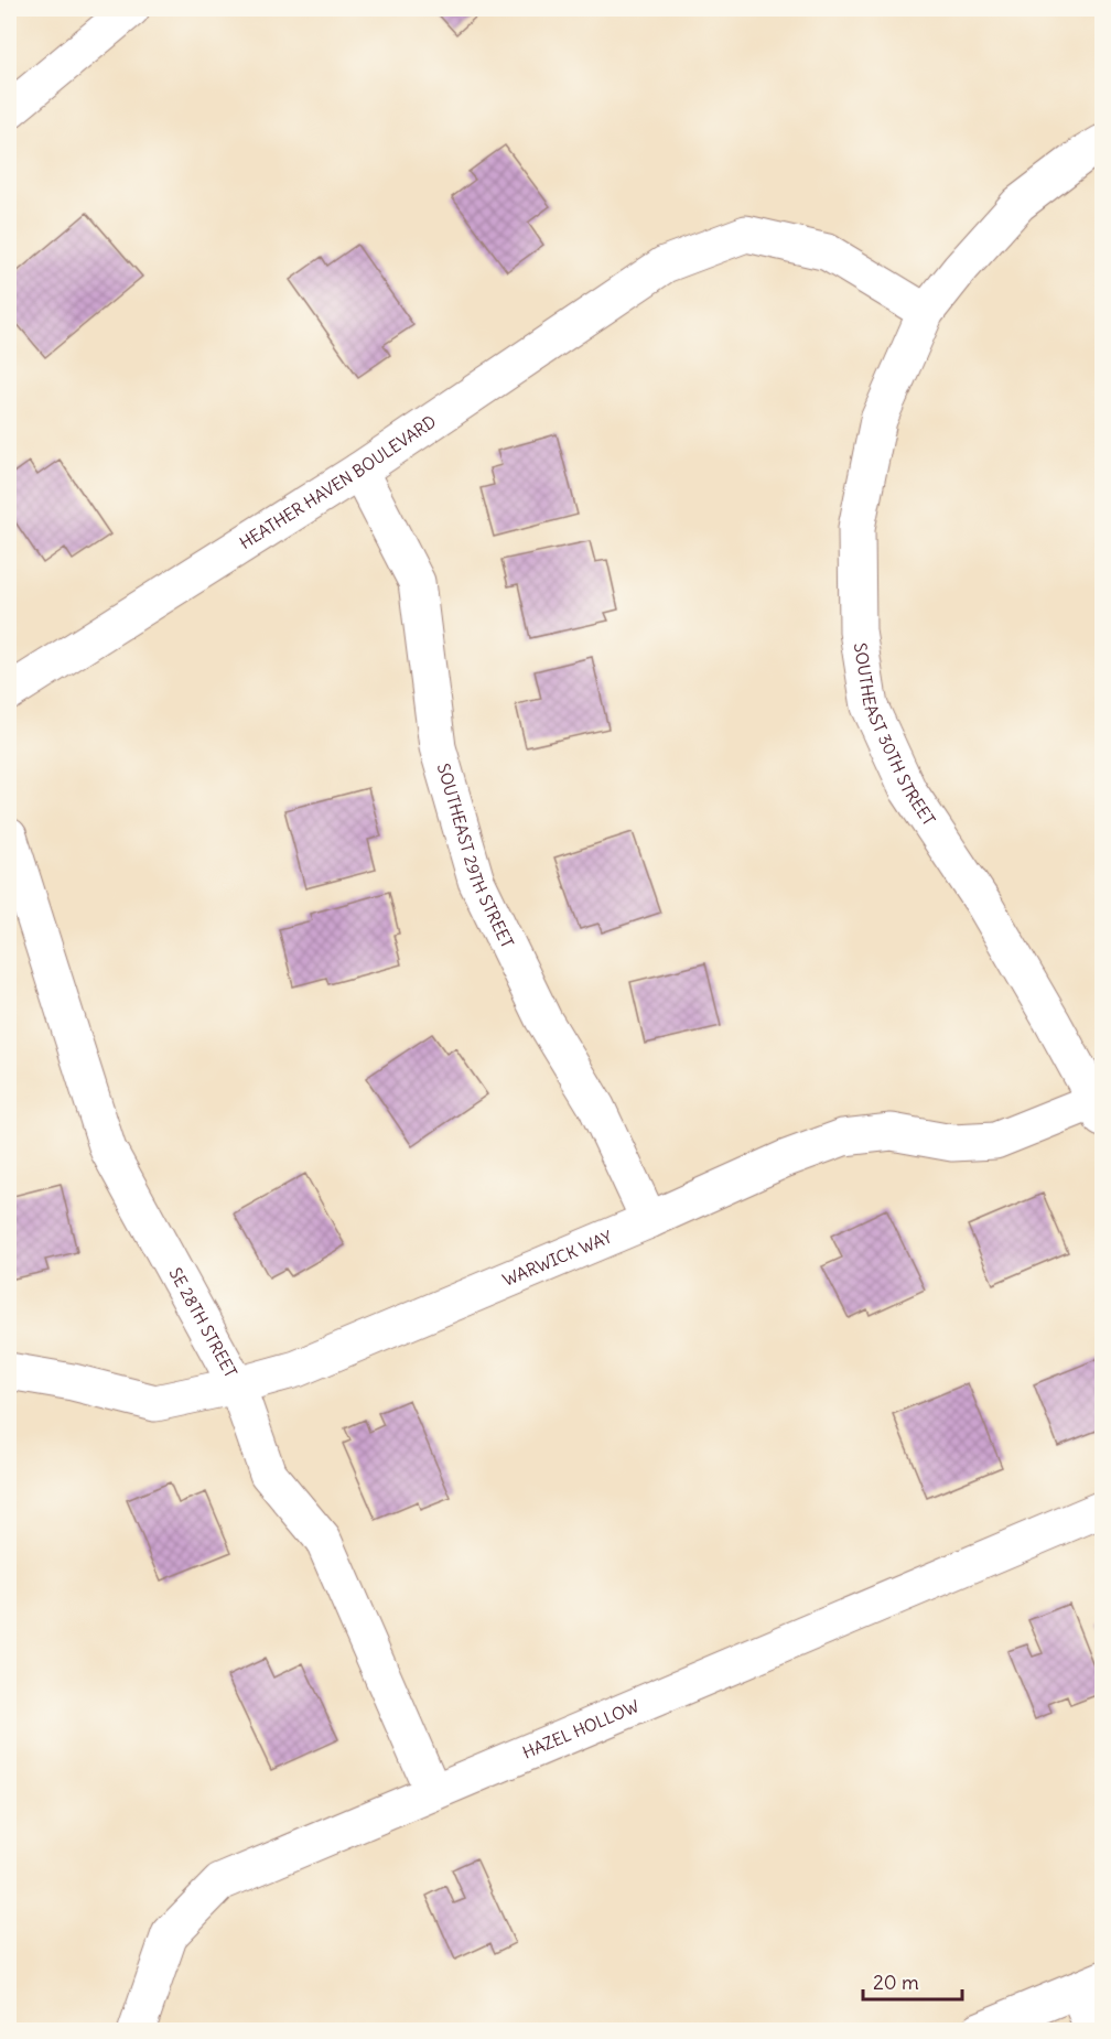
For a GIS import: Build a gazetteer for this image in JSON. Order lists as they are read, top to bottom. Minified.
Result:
{"streets":{"street":["HEATHER HAVEN BOULEVARD","SOUTHEAST 30TH STREET","SOUTHEAST 29TH STREET","WARWICK WAY","SE 28TH STREET","HAZEL HOLLOW"]},"crossings":[["HEATHER HAVEN BOULEVARD","SOUTHEAST 30TH STREET"],["HEATHER HAVEN BOULEVARD","SOUTHEAST 29TH STREET"],["SOUTHEAST 30TH STREET","WARWICK WAY"],["SOUTHEAST 29TH STREET","WARWICK WAY"],["WARWICK WAY","SE 28TH STREET"],["SE 28TH STREET","HAZEL HOLLOW"]],"scale_bar":"20 m"}
